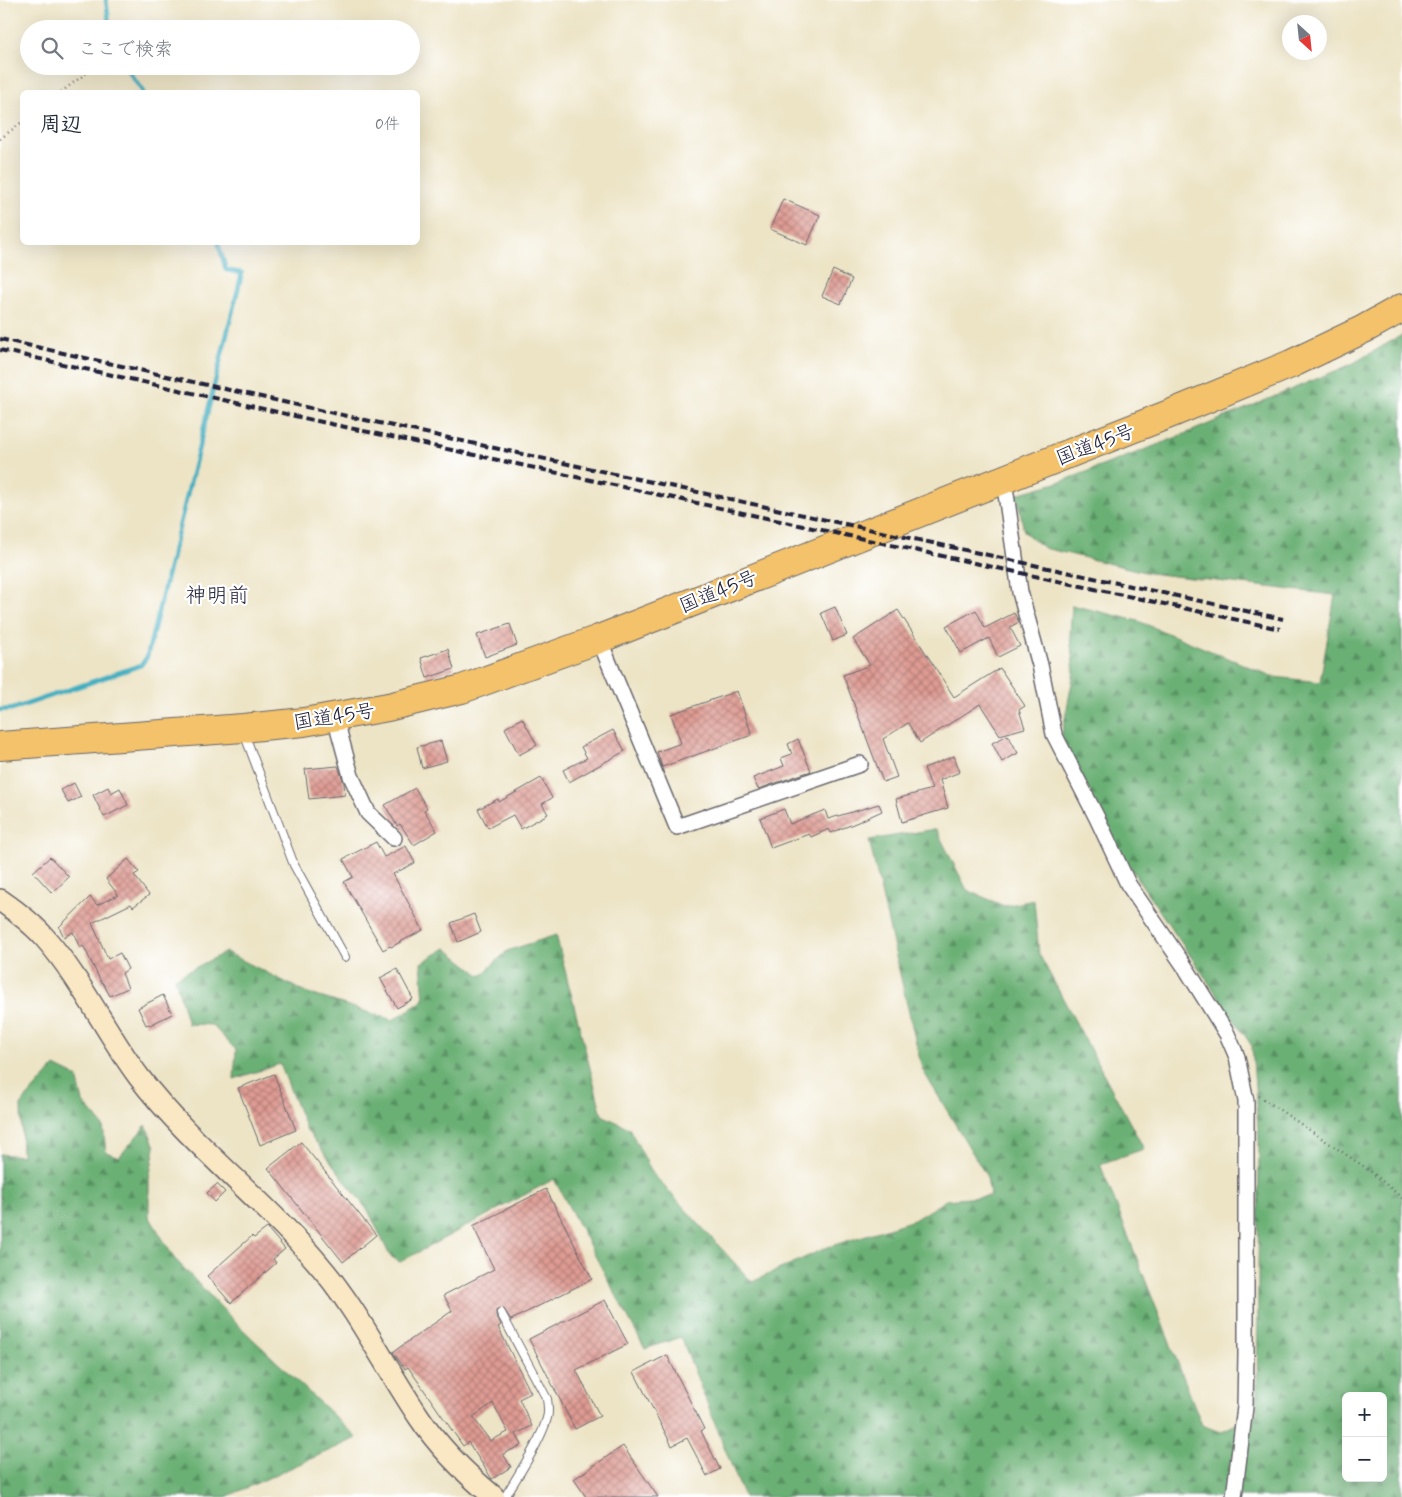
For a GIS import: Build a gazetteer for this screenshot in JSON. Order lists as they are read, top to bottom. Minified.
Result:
{"streets":{"highway":["国道45号"]},"districts":["神明前"],"north":"bottom right","page":{"search":"ここで検索","heading":["周辺","0件"],"map_buttons":["+","−"]}}
